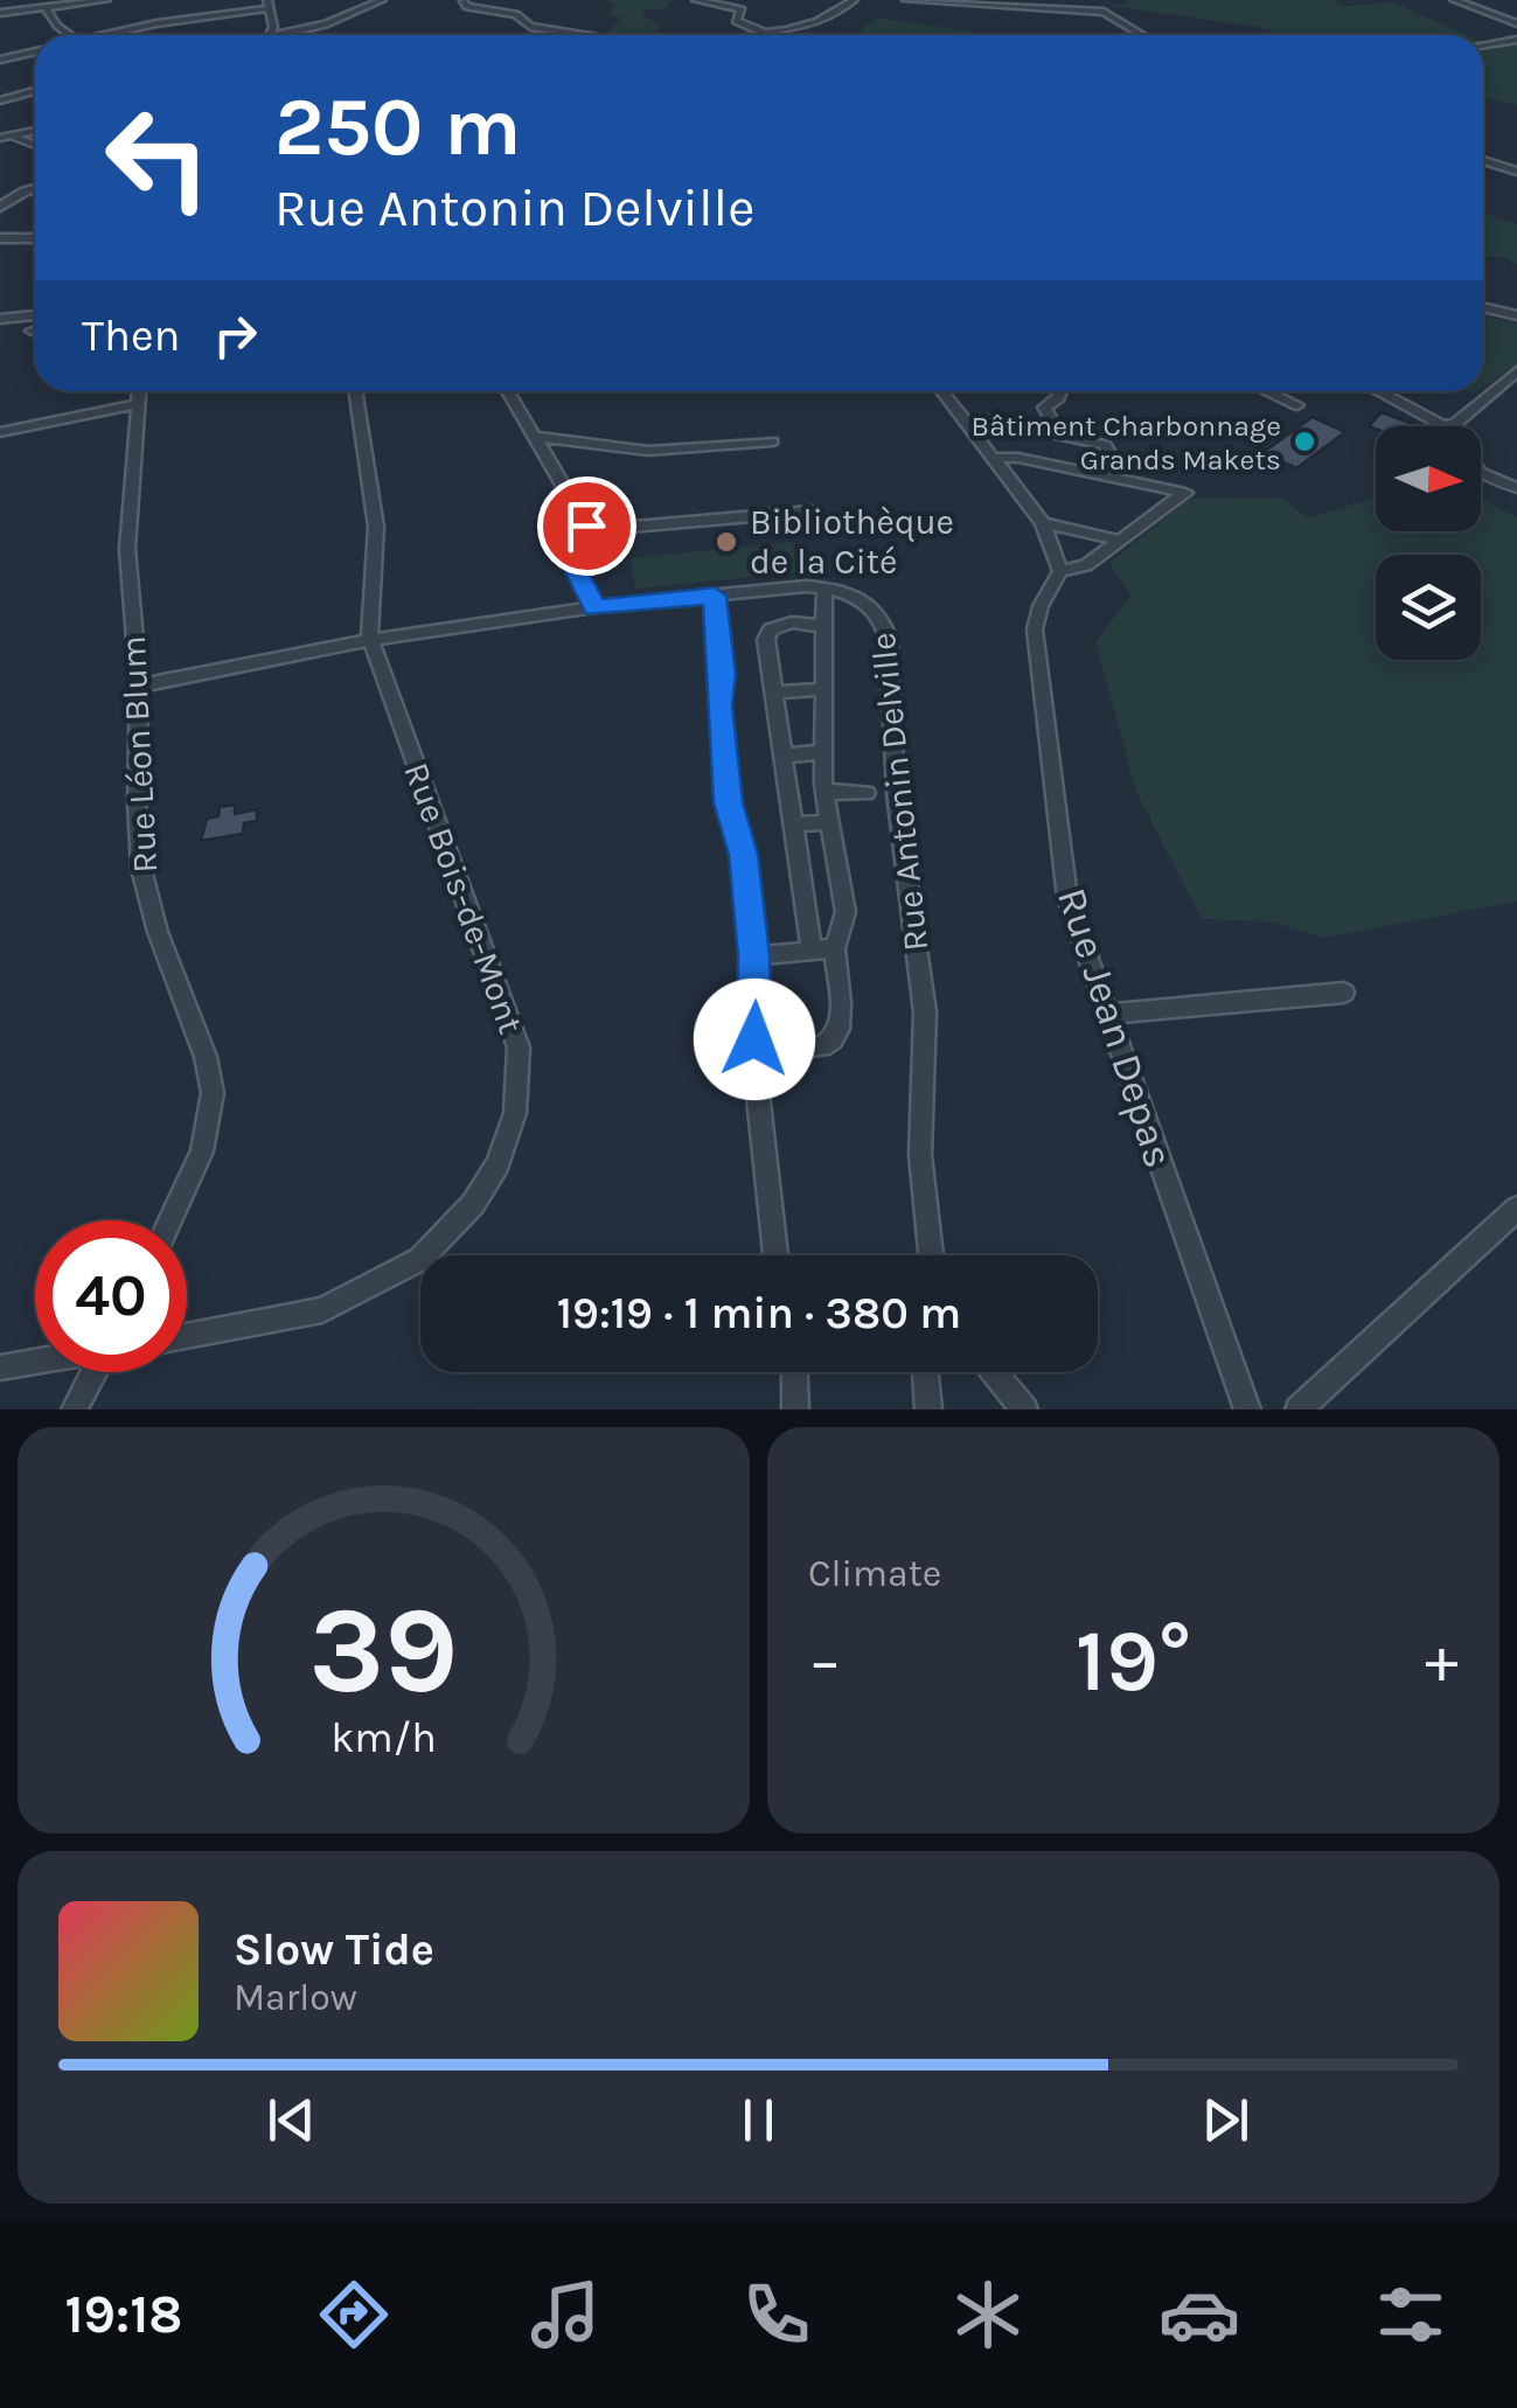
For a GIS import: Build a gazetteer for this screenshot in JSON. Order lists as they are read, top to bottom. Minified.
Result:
{"streets":{"street":["Rue Léon Blum","Rue Antonin Delville","Rue Bois-de-Mont","Rue Jean Depas"]},"places":["Bâtiment Charbonnage Grands Makets","Bibliothèque de la Cité"],"north":"right","page":{"turn":["250 m","Rue Antonin Delville"],"then":"Then","limit":"40","trip":"19:19 · 1 min · 380 m","tile":"Climate","heat":["−","19°","+"],"song":["Slow Tide","Marlow"],"tabs":"19:18","gauge":["39","km/h"]}}
